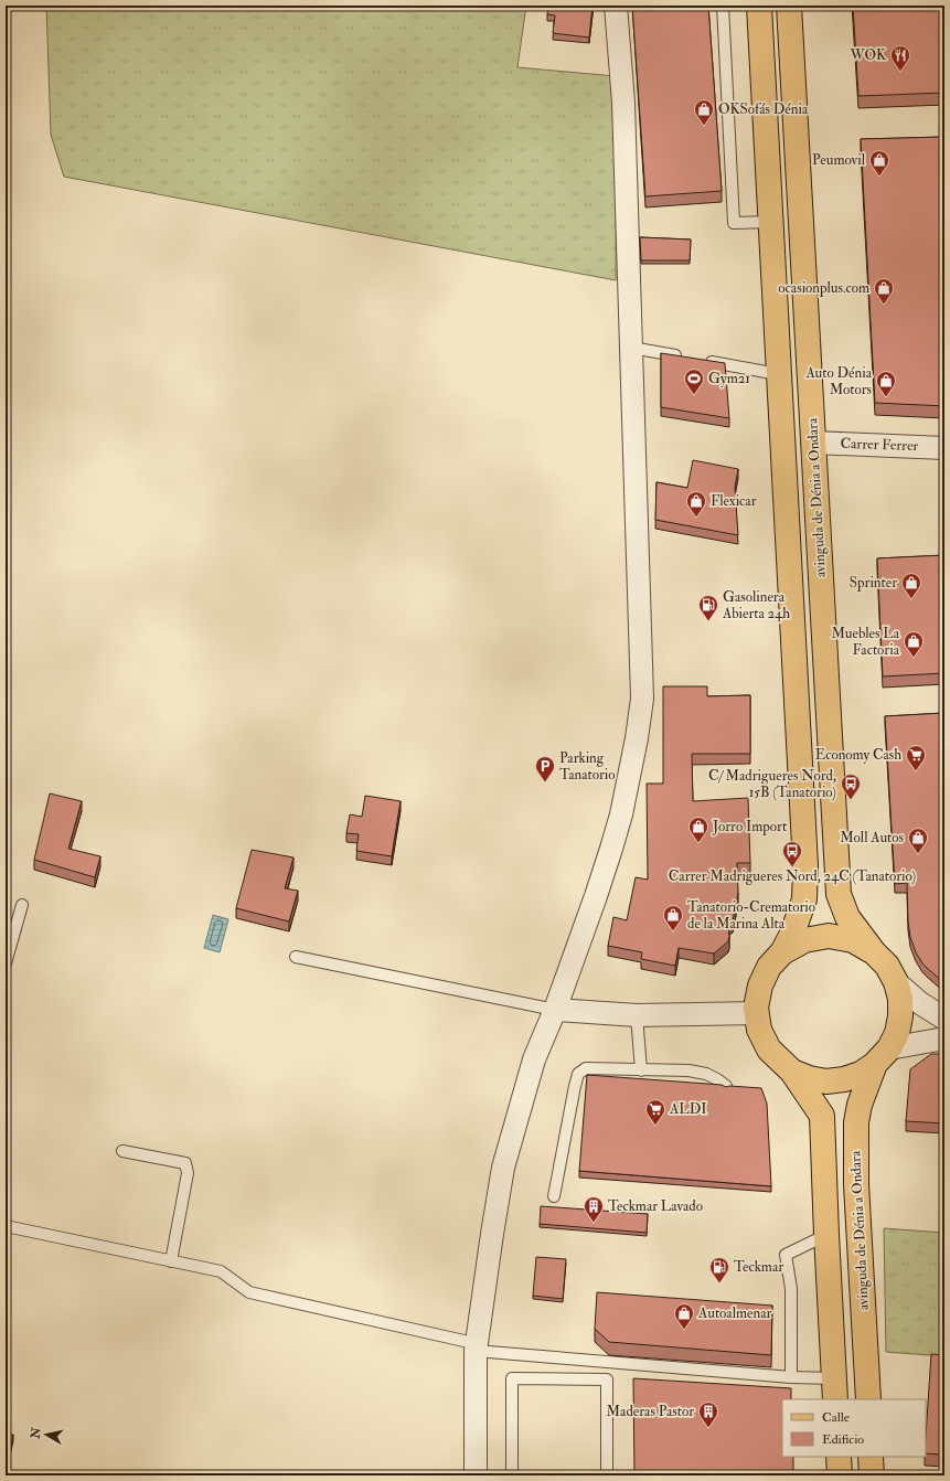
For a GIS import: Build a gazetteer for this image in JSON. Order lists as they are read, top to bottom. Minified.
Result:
{"streets":{"main road":["avinguda de Dénia a Ondara"],"street":["Carrer Ferrer"]},"crossings":[["Carrer Ferrer","avinguda de Dénia a Ondara"]],"places":{"restaurant":["WOK"],"shop":["OKSofás Dénia","Peumovil","ocasionplus.com","Auto Dénia Motors","Flexicar","Sprinter","Muebles La Factoria","Jorro Import","Moll Autos","Tanatorio-Crematorio de la Marina Alta","Autoalmenar"],"sports":["Gym21"],"fuel station":["Gasolinera Abierta 24h","Teckmar"],"supermarket":["Economy Cash","ALDI"],"parking":["Parking Tanatorio"],"bus stop":["C/ Madrigueres Nord, 15B (Tanatorio)","Carrer Madrigueres Nord, 24C (Tanatorio)"],"building":["Teckmar Lavado","Maderas Pastor"]},"legend":["Calle","Edificio"],"north":"left"}
